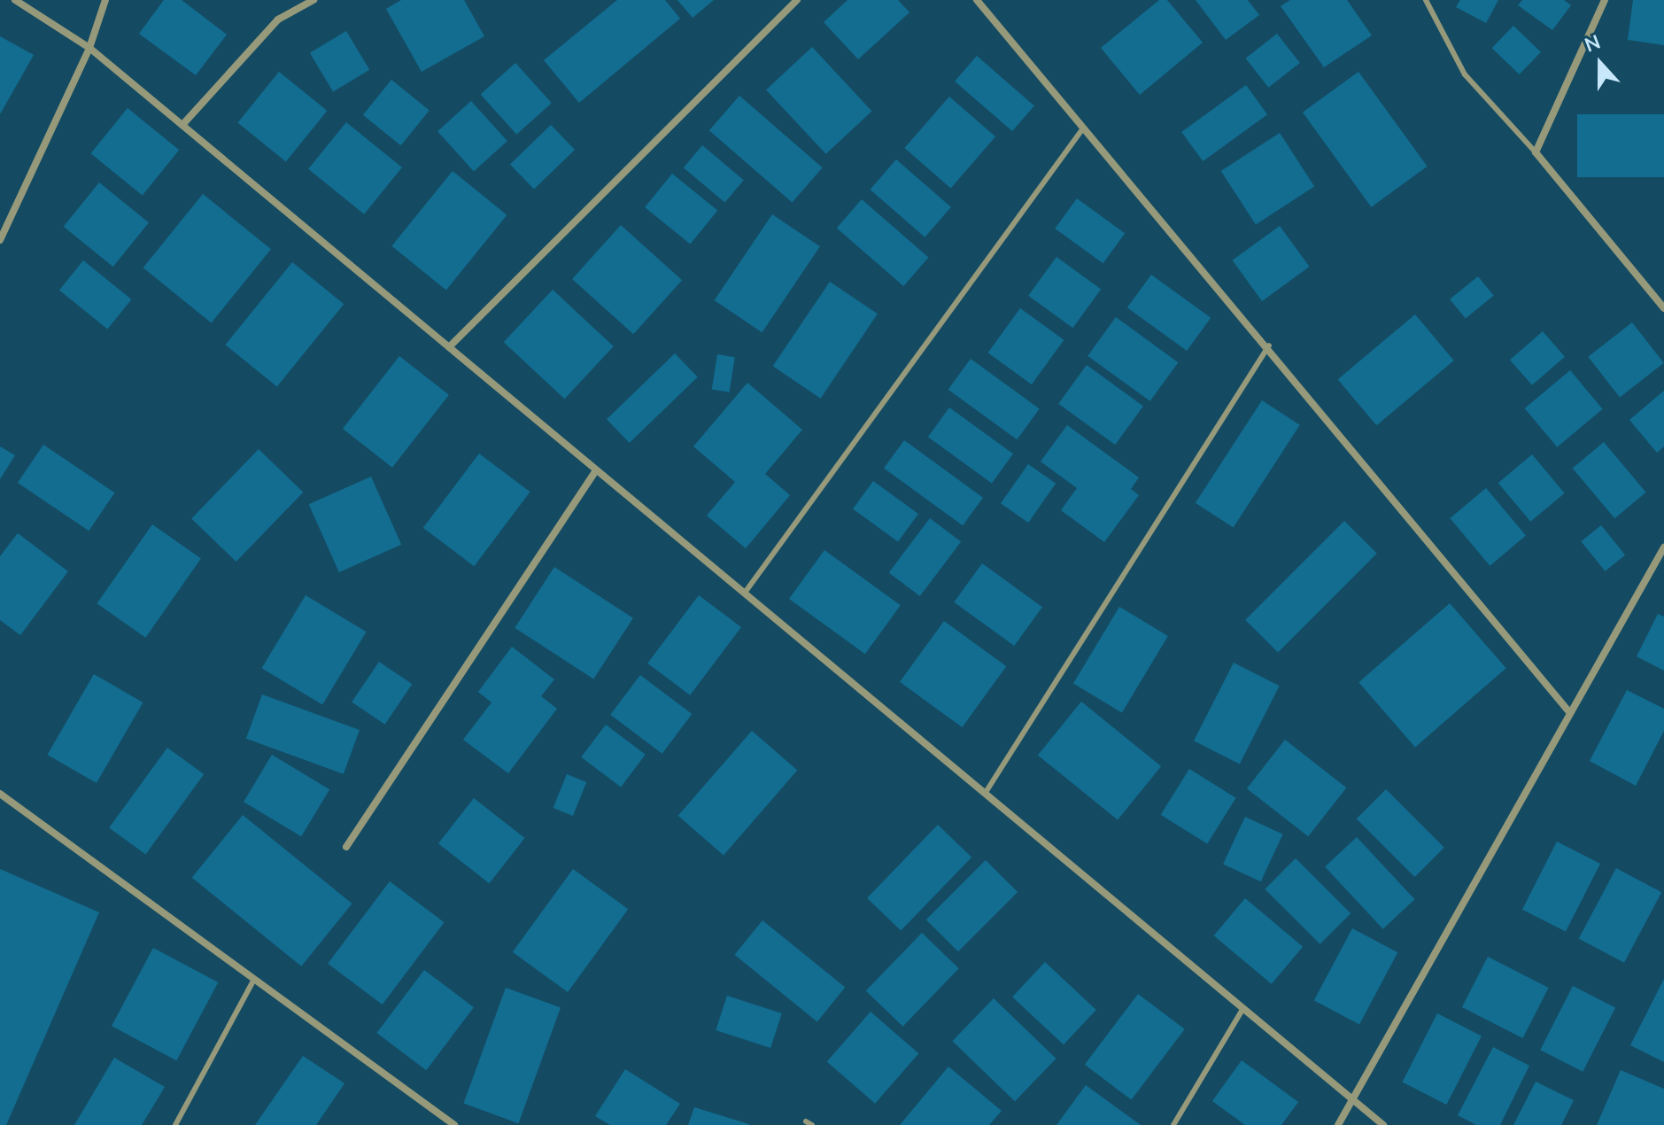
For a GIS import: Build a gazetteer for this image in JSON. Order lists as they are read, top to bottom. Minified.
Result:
{"north":"top"}
